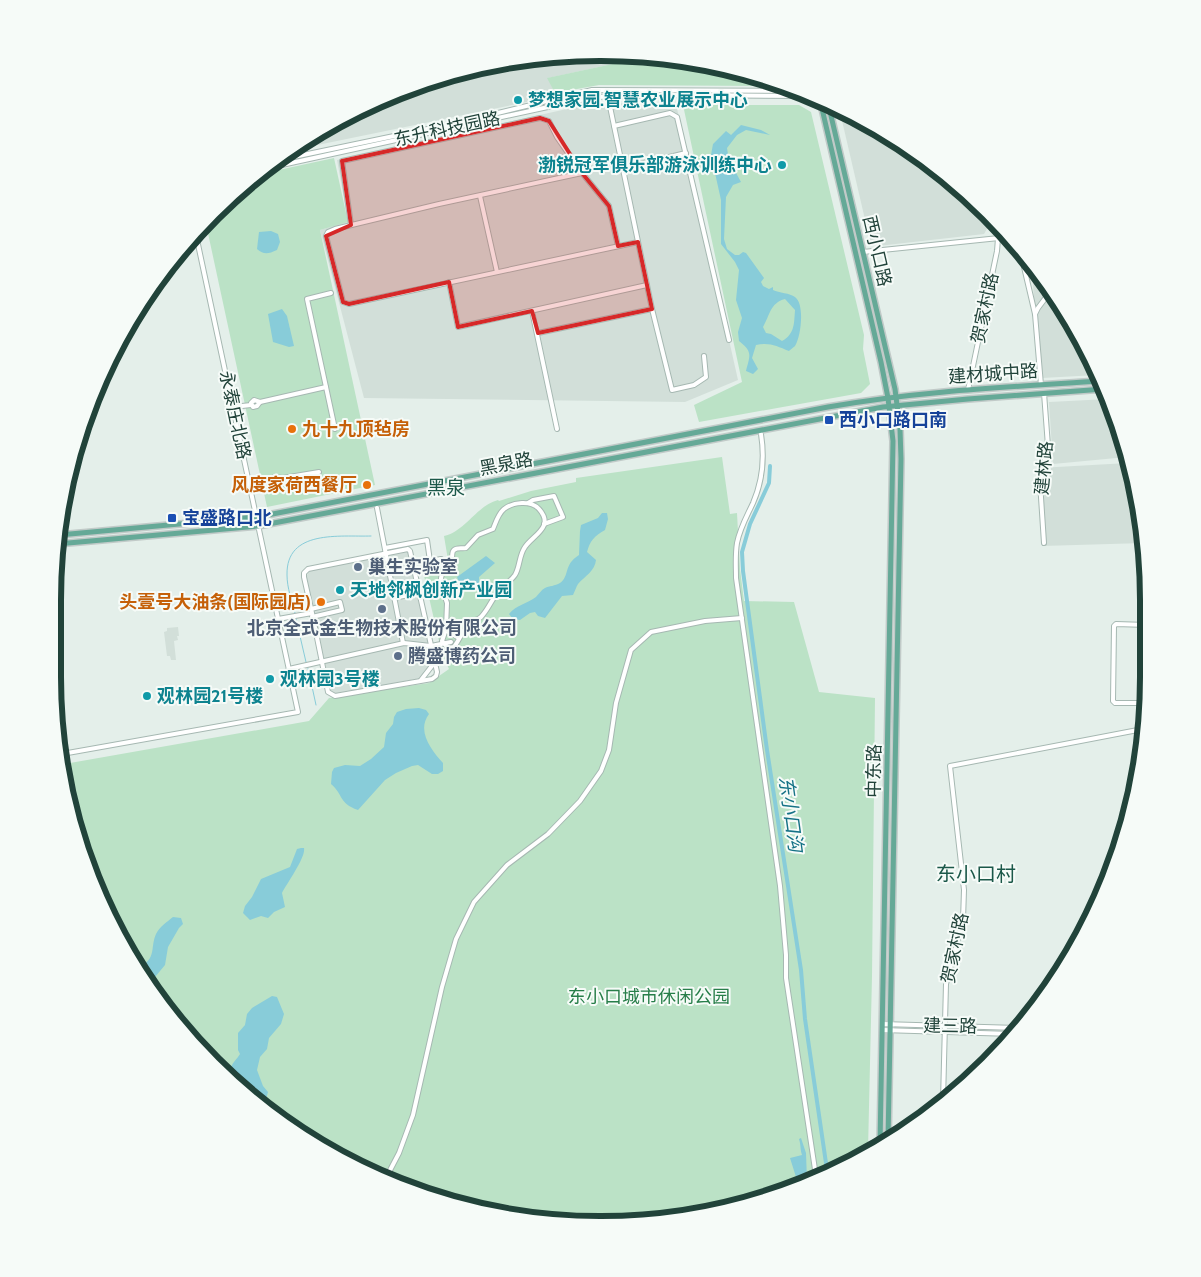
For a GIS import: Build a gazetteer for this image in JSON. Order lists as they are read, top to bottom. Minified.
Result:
{"streets":{"main road":["西小口路","建材城中路","黑泉路","中东路"],"street":["东升科技园路","贺家村路","永泰庄北路","建林路","建三路"]},"crossings":[["西小口路","建材城中路"],["西小口路","黑泉路"],["西小口路","中东路"],["贺家村路","建材城中路"],["贺家村路","建三路"],["建材城中路","黑泉路"],["建材城中路","建林路"],["建材城中路","中东路"],["永泰庄北路","黑泉路"],["黑泉路","中东路"],["中东路","建三路"]],"districts":["黑泉","东小口村"],"water":["东小口沟"],"parks":["东小口城市休闲公园"],"places":{"other":["梦想家园.智慧农业展示中心","渤锐冠军俱乐部游泳训练中心","九十九顶毡房","风度家荷西餐厅","巢生实验室","天地邻枫创新产业园","头壹号大油条(国际园店)","北京全式金生物技术股份有限公司","腾盛博药公司","观林园3号楼","观林园21号楼"],"transit":["西小口路口南","宝盛路口北"]}}
